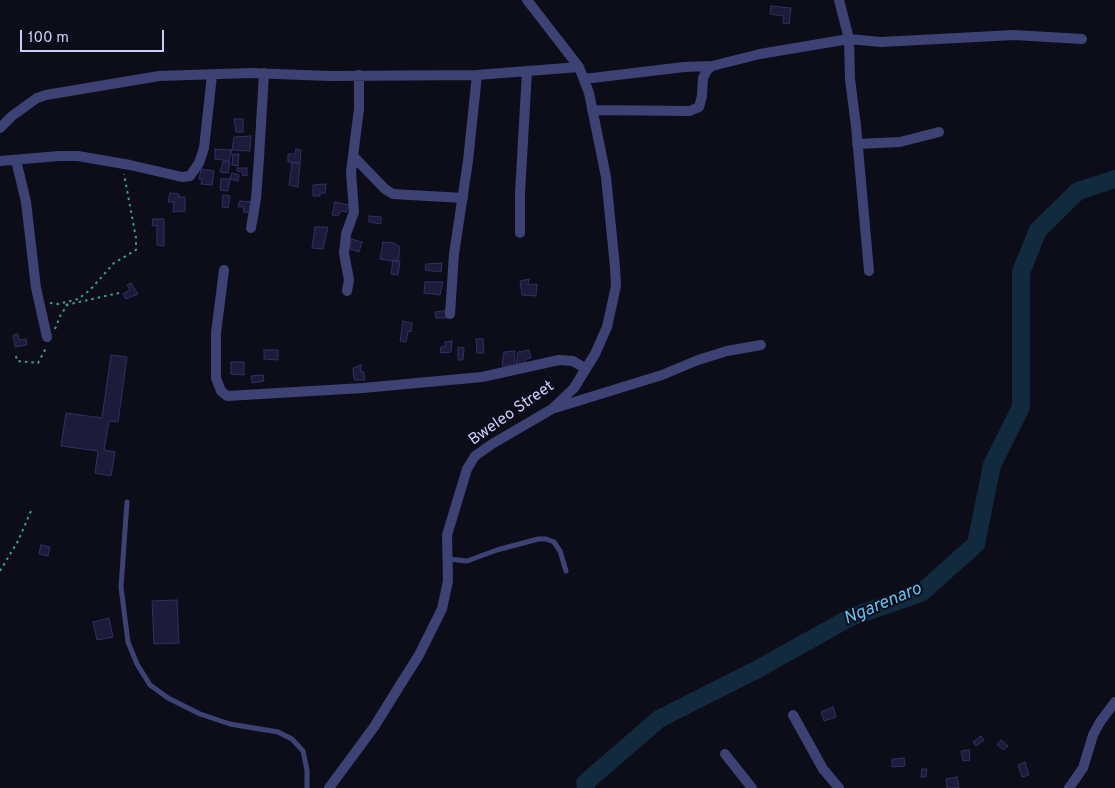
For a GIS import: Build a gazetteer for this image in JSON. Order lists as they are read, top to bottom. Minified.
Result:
{"streets":{"street":["Bweleo Street"]},"water":["Ngarenaro"],"scale_bar":"100 m"}
